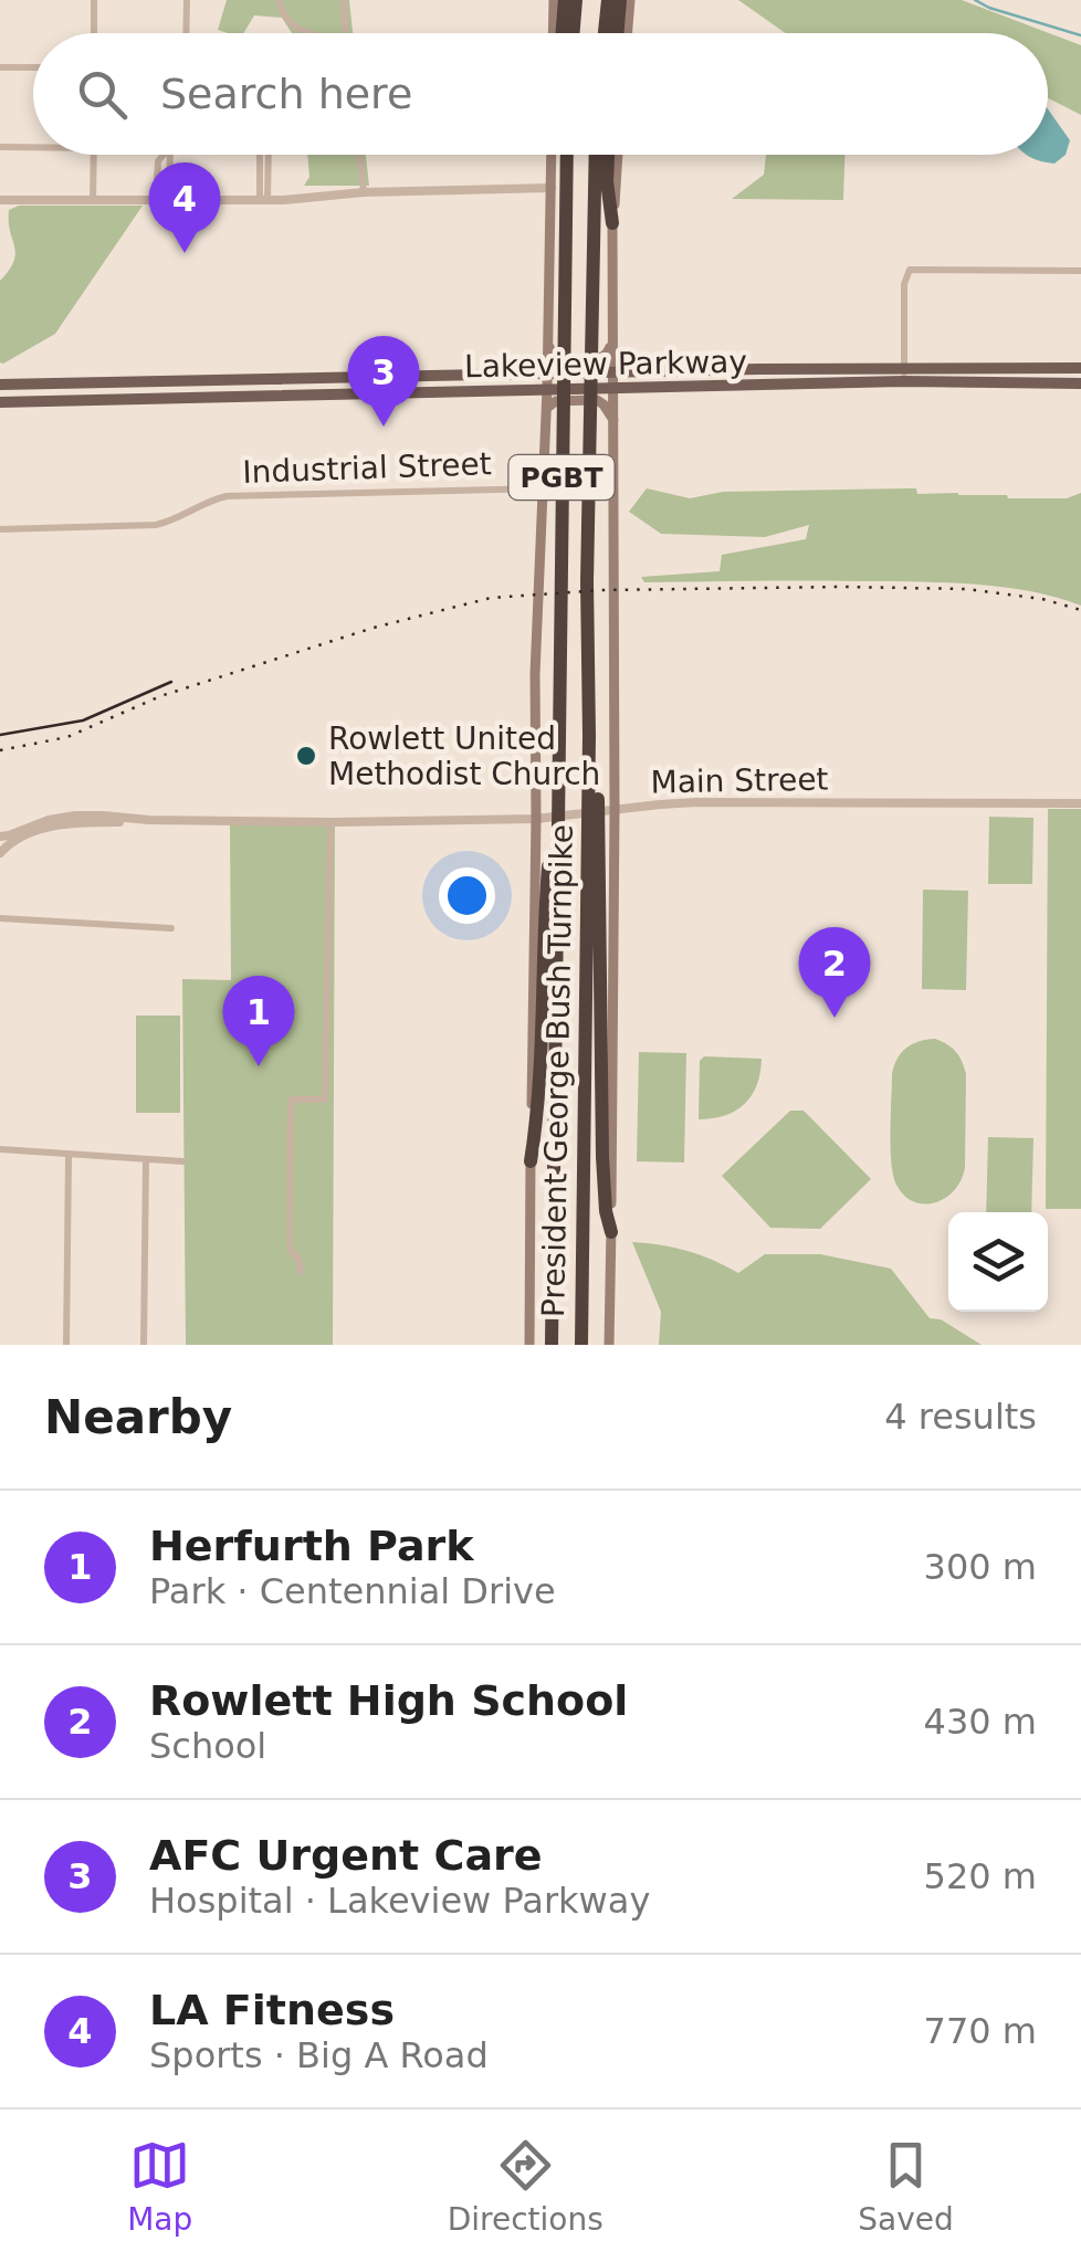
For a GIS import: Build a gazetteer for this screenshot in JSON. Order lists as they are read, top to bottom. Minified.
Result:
{"streets":{"highway":["PGBT","President George Bush Turnpike"],"main road":["Lakeview Parkway"],"street":["Industrial Street","Main Street"]},"crossings":[["Main Street","President George Bush Turnpike"]],"places":["Rowlett United Methodist Church"],"page":{"search":"Search here","pins":["4","3","2","1"],"heading":["Nearby","4 results"],"list":[{"mark":"1","name":"Herfurth Park","note":"Park · Centennial Drive","value":"300 m"},{"mark":"2","name":"Rowlett High School","note":"School","value":"430 m"},{"mark":"3","name":"AFC Urgent Care","note":"Hospital · Lakeview Parkway","value":"520 m"},{"mark":"4","name":"LA Fitness","note":"Sports · Big A Road","value":"770 m"}],"nav":["Map","Directions","Saved"]}}
